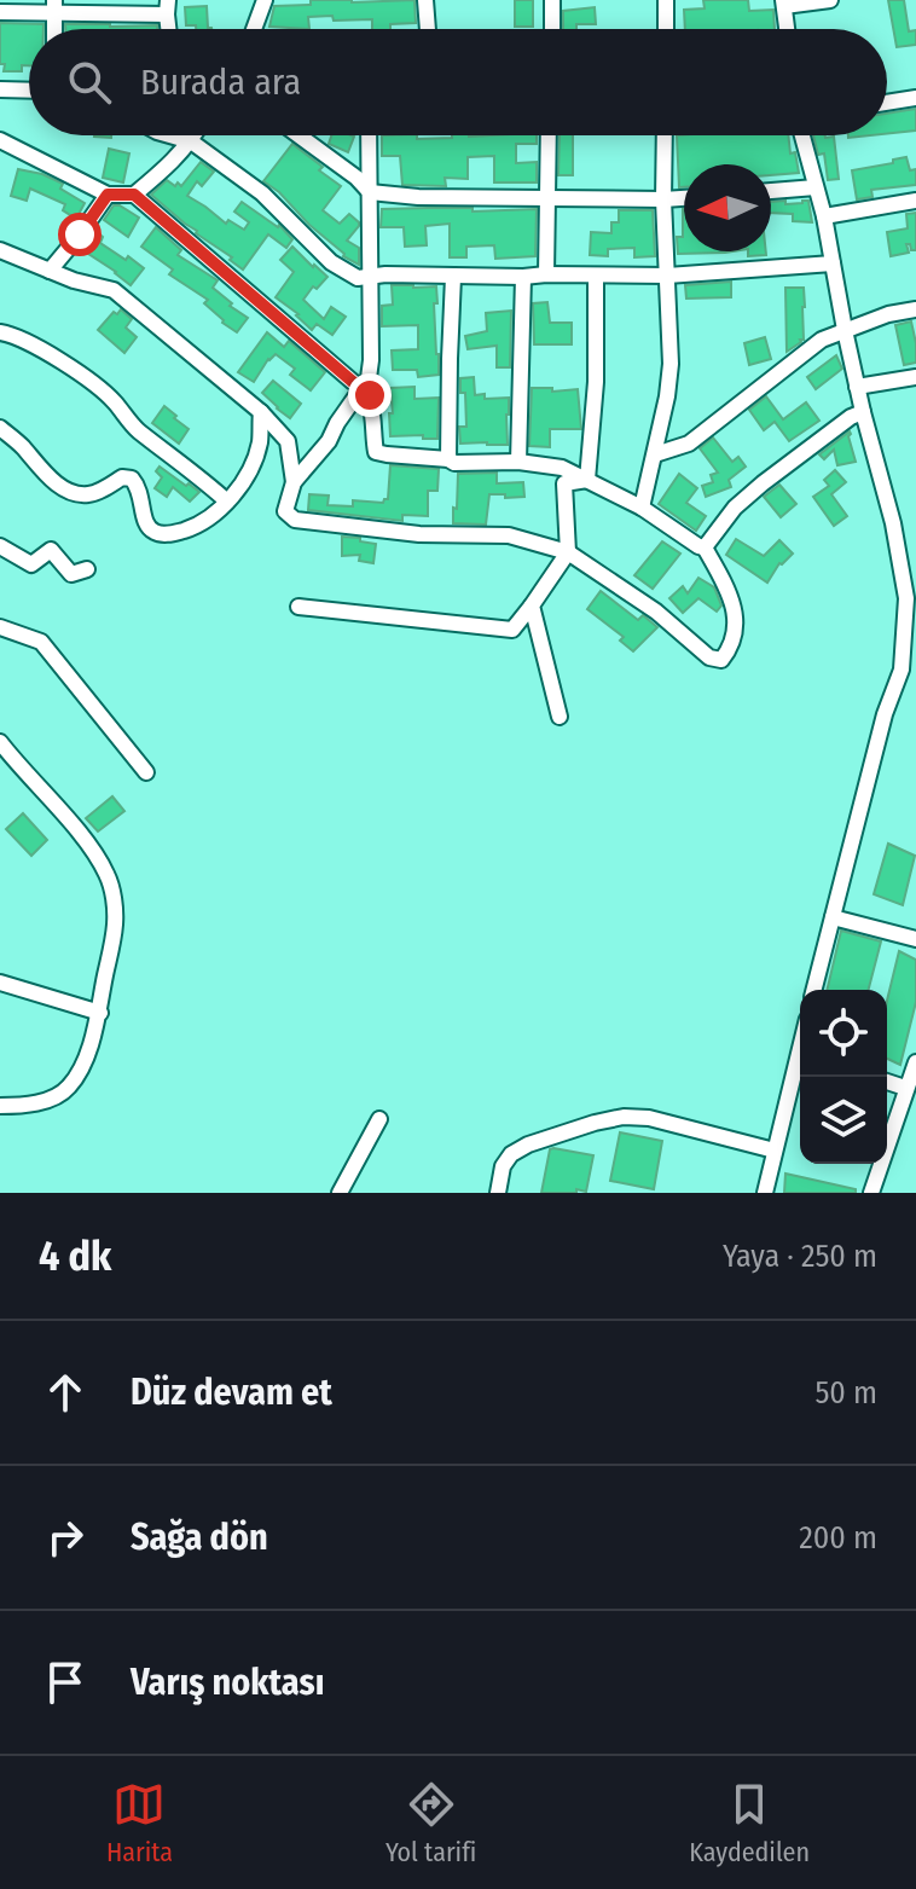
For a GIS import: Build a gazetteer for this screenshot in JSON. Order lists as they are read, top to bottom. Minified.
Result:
{"north":"left","page":{"search":"Burada ara","heading":["4 dk","Yaya · 250 m"],"list":[["Düz devam et","50 m"],["Sağa dön","200 m"],"Varış noktası"],"nav":["Harita","Yol tarifi","Kaydedilen"]}}
